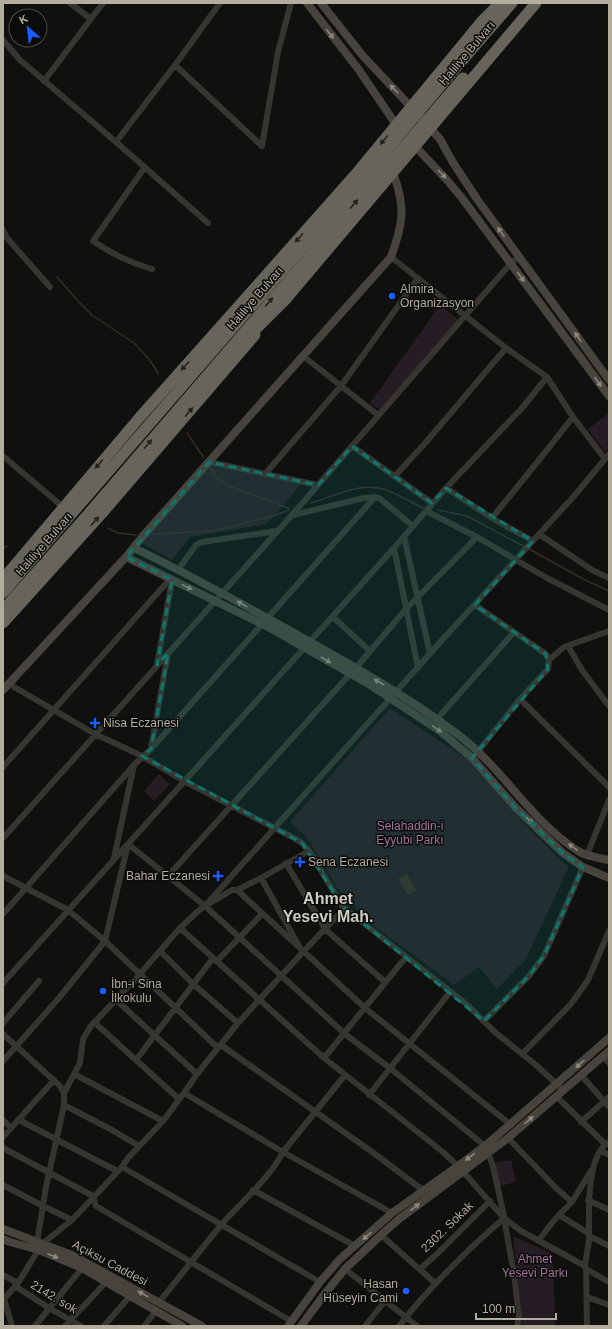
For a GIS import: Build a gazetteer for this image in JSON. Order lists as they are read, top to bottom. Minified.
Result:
{"streets":{"highway":["Haliliye Bulvarı"],"main road":["Açıksu Caddesi"],"street":["2302. Sokak","2142. sok"]},"districts":["Ahmet Yesevi Mah."],"parks":["Selahaddin-i Eyyubi Parkı","Ahmet Yesevi Parkı"],"places":{"other":["Almira Organizasyon","İbn-i Sina İlkokulu","Hasan Hüseyin Cami"],"health":["Nisa Eczanesi","Sena Eczanesi","Bahar Eczanesi"]},"scale_bar":"100 m","north":"top left"}
